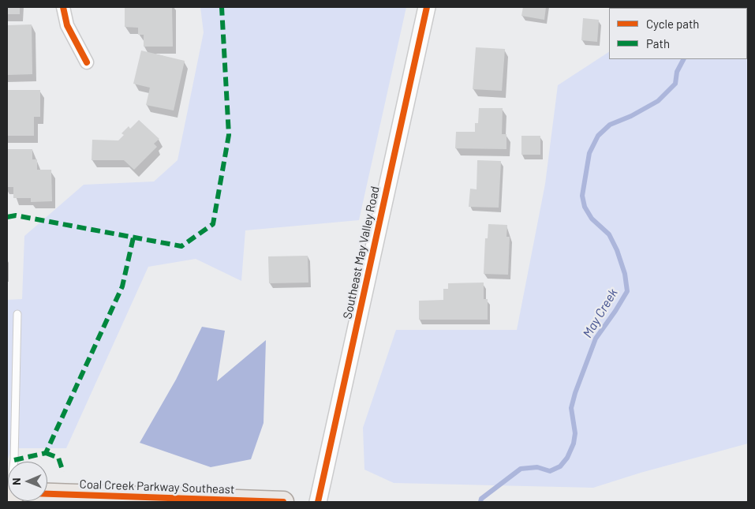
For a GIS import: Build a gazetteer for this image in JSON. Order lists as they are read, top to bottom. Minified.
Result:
{"streets":{"main road":["Coal Creek Parkway Southeast"],"street":["Southeast May Valley Road"]},"water":["May Creek"],"legend":["Cycle path","Path"],"north":"left"}
